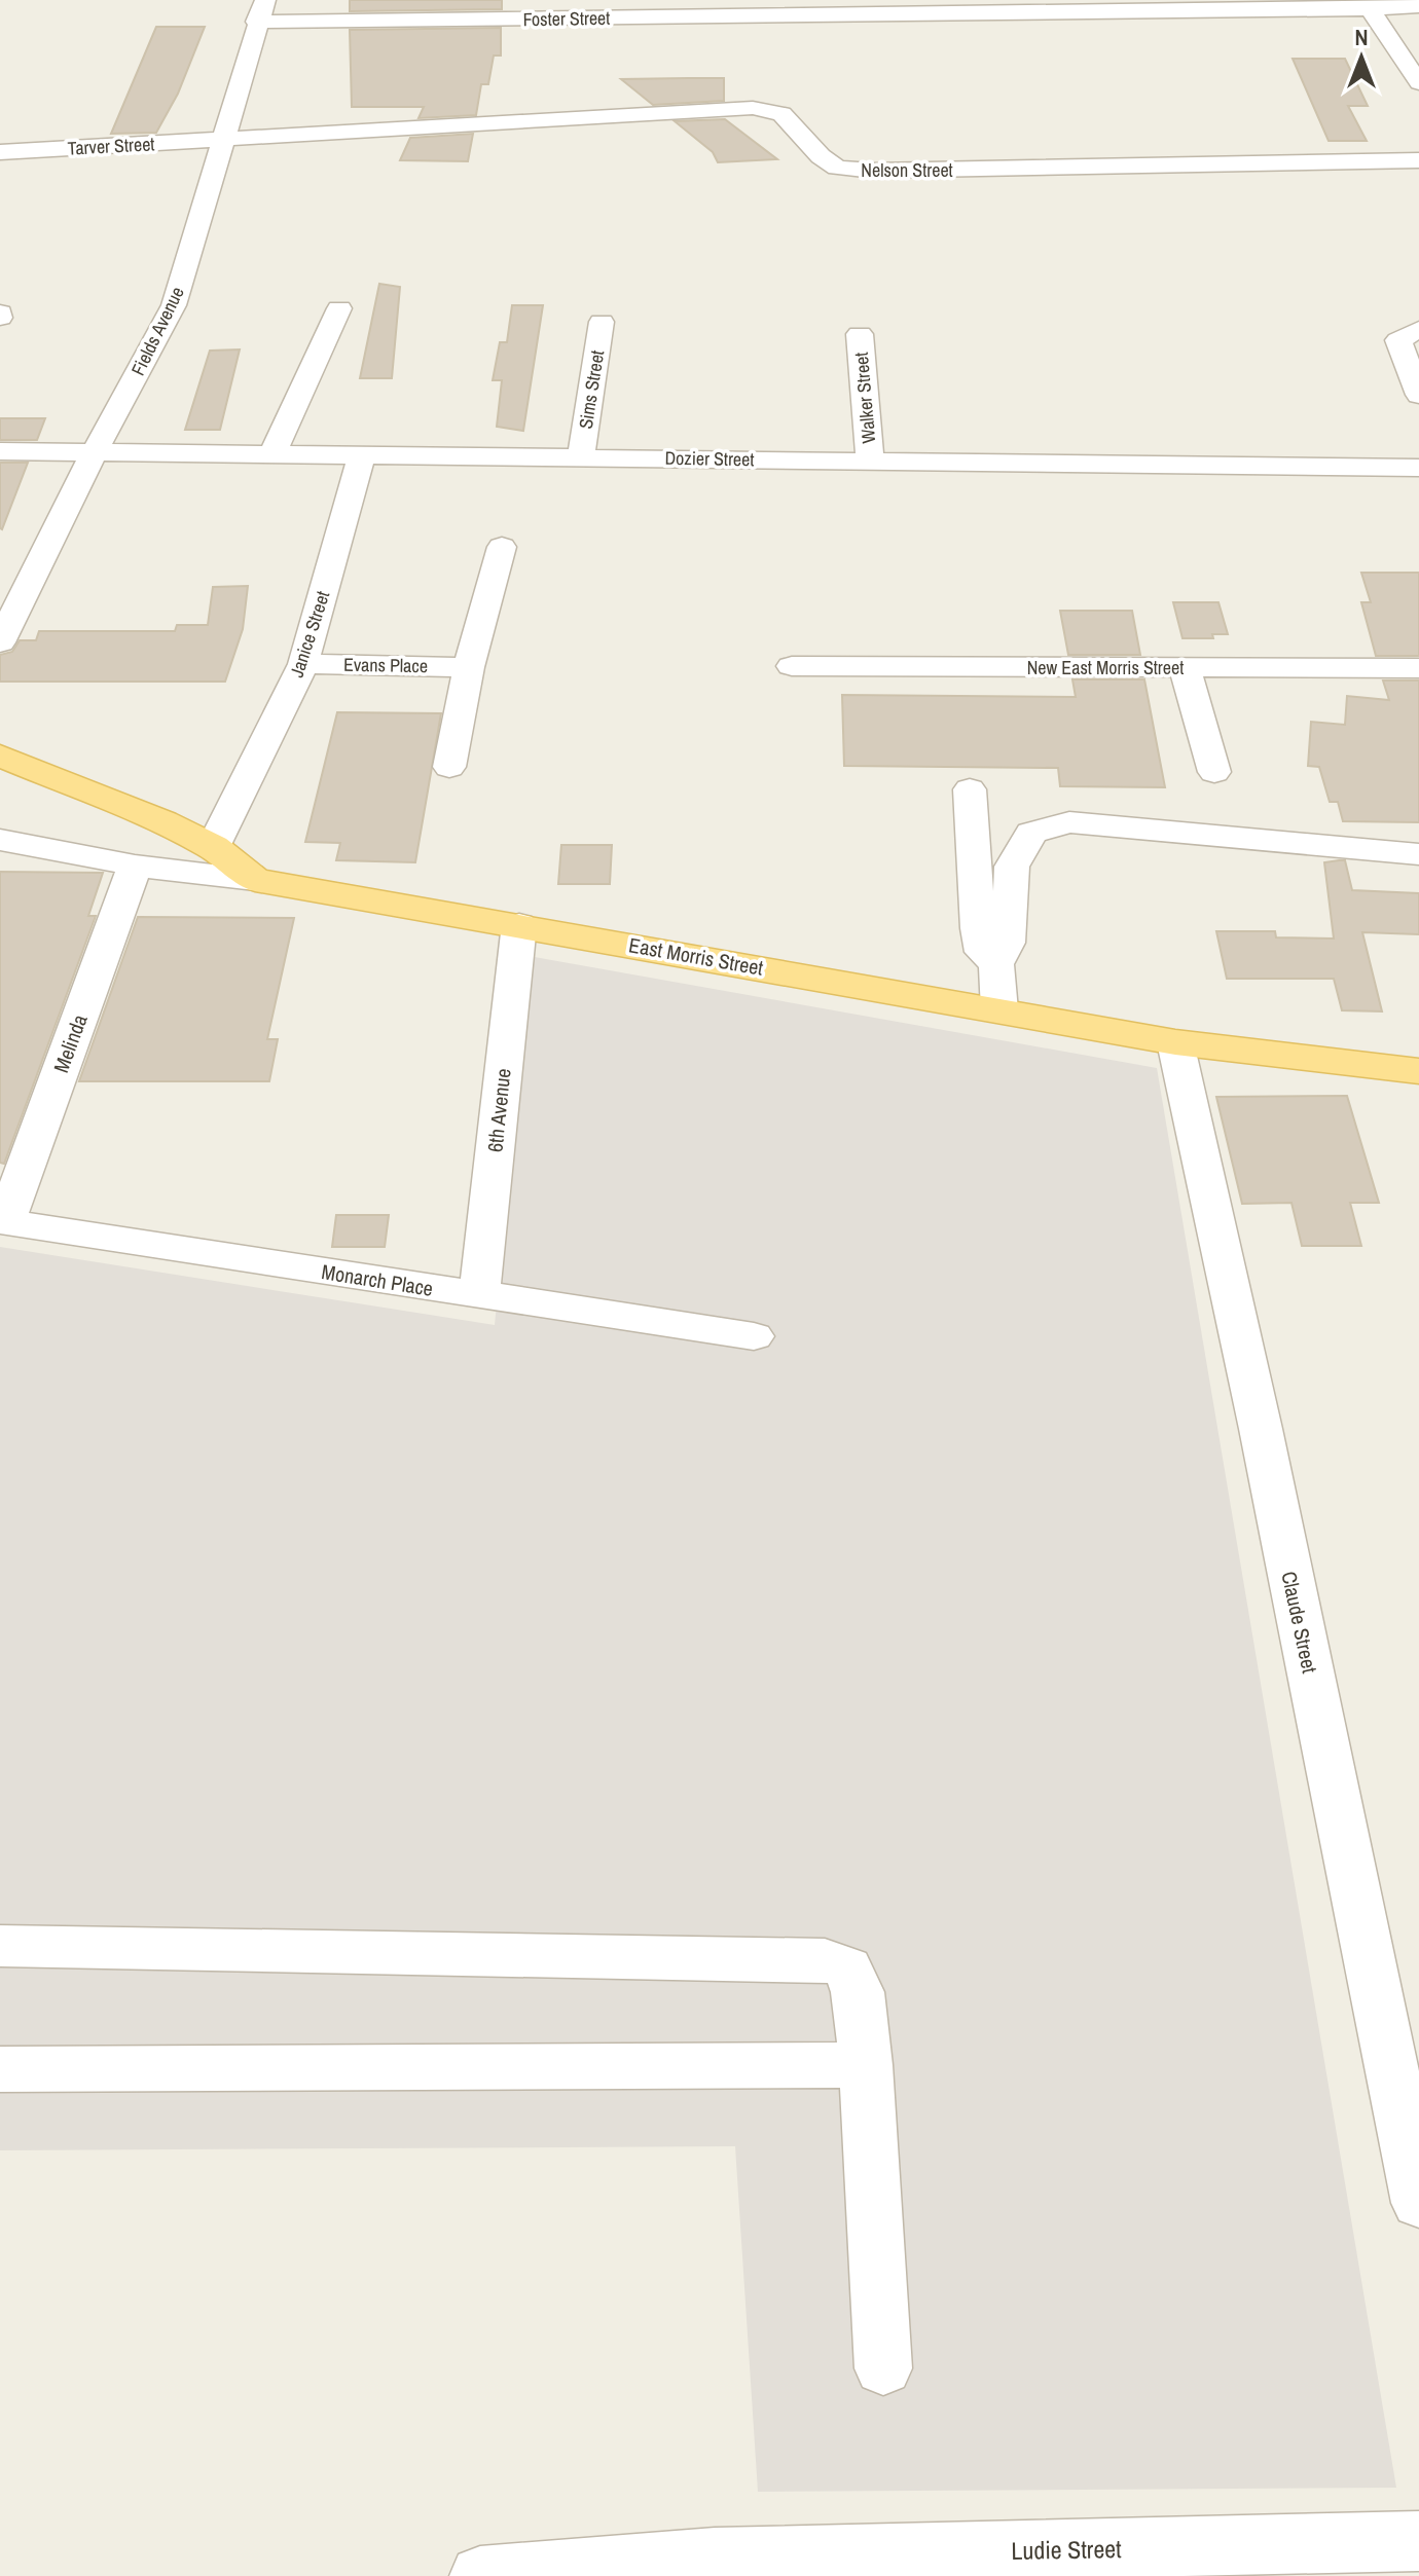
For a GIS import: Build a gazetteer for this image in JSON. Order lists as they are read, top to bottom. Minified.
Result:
{"streets":{"main road":["East Morris Street"],"street":["Foster Street","Tarver Street","Nelson Street","Fields Avenue","Sims Street","Walker Street","Dozier Street","Janice Street","Evans Place","New East Morris Street","Melinda","6th Avenue","Monarch Place","Claude Street","Ludie Street"]},"crossings":[["Foster Street","Fields Avenue"],["Tarver Street","Nelson Street"],["Tarver Street","Fields Avenue"],["Nelson Street","Fields Avenue"],["Fields Avenue","Dozier Street"],["Sims Street","Dozier Street"],["Walker Street","Dozier Street"],["Dozier Street","Janice Street"],["Janice Street","Evans Place"],["Janice Street","East Morris Street"],["East Morris Street","6th Avenue"],["East Morris Street","Claude Street"],["Melinda","Monarch Place"],["6th Avenue","Monarch Place"]],"north":"top"}
